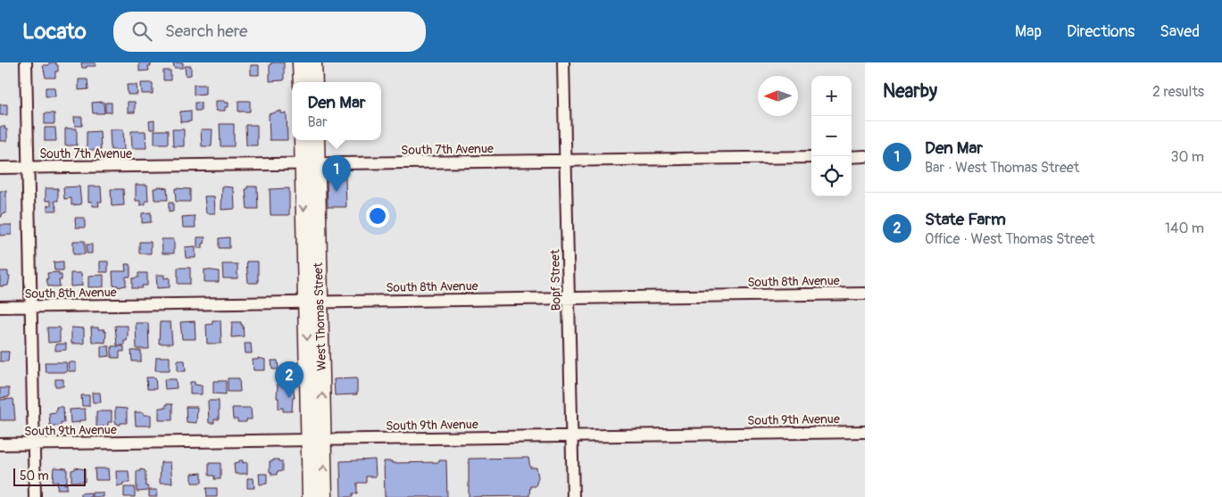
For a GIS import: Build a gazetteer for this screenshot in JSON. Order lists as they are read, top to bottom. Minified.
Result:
{"streets":{"main road":["West Thomas Street"],"street":["South 7th Avenue","Bopf Street","South 8th Avenue","South 9th Avenue"]},"crossings":[["South 7th Avenue","Bopf Street"],["South 7th Avenue","West Thomas Street"],["Bopf Street","South 8th Avenue"],["Bopf Street","South 9th Avenue"],["South 8th Avenue","West Thomas Street"],["West Thomas Street","South 9th Avenue"]],"scale_bar":"50 m","north":"left","page":{"header":"Locato","search":"Search here","nav":["Map","Directions","Saved"],"heading":["Nearby","2 results"],"map_buttons":["+","−"],"popup":["Den Mar","Bar"],"list":[{"mark":"1","name":"Den Mar","note":"Bar · West Thomas Street","value":"30 m"},{"mark":"2","name":"State Farm","note":"Office · West Thomas Street","value":"140 m"}],"pins":["1","2"],"scale":"50 m"}}
